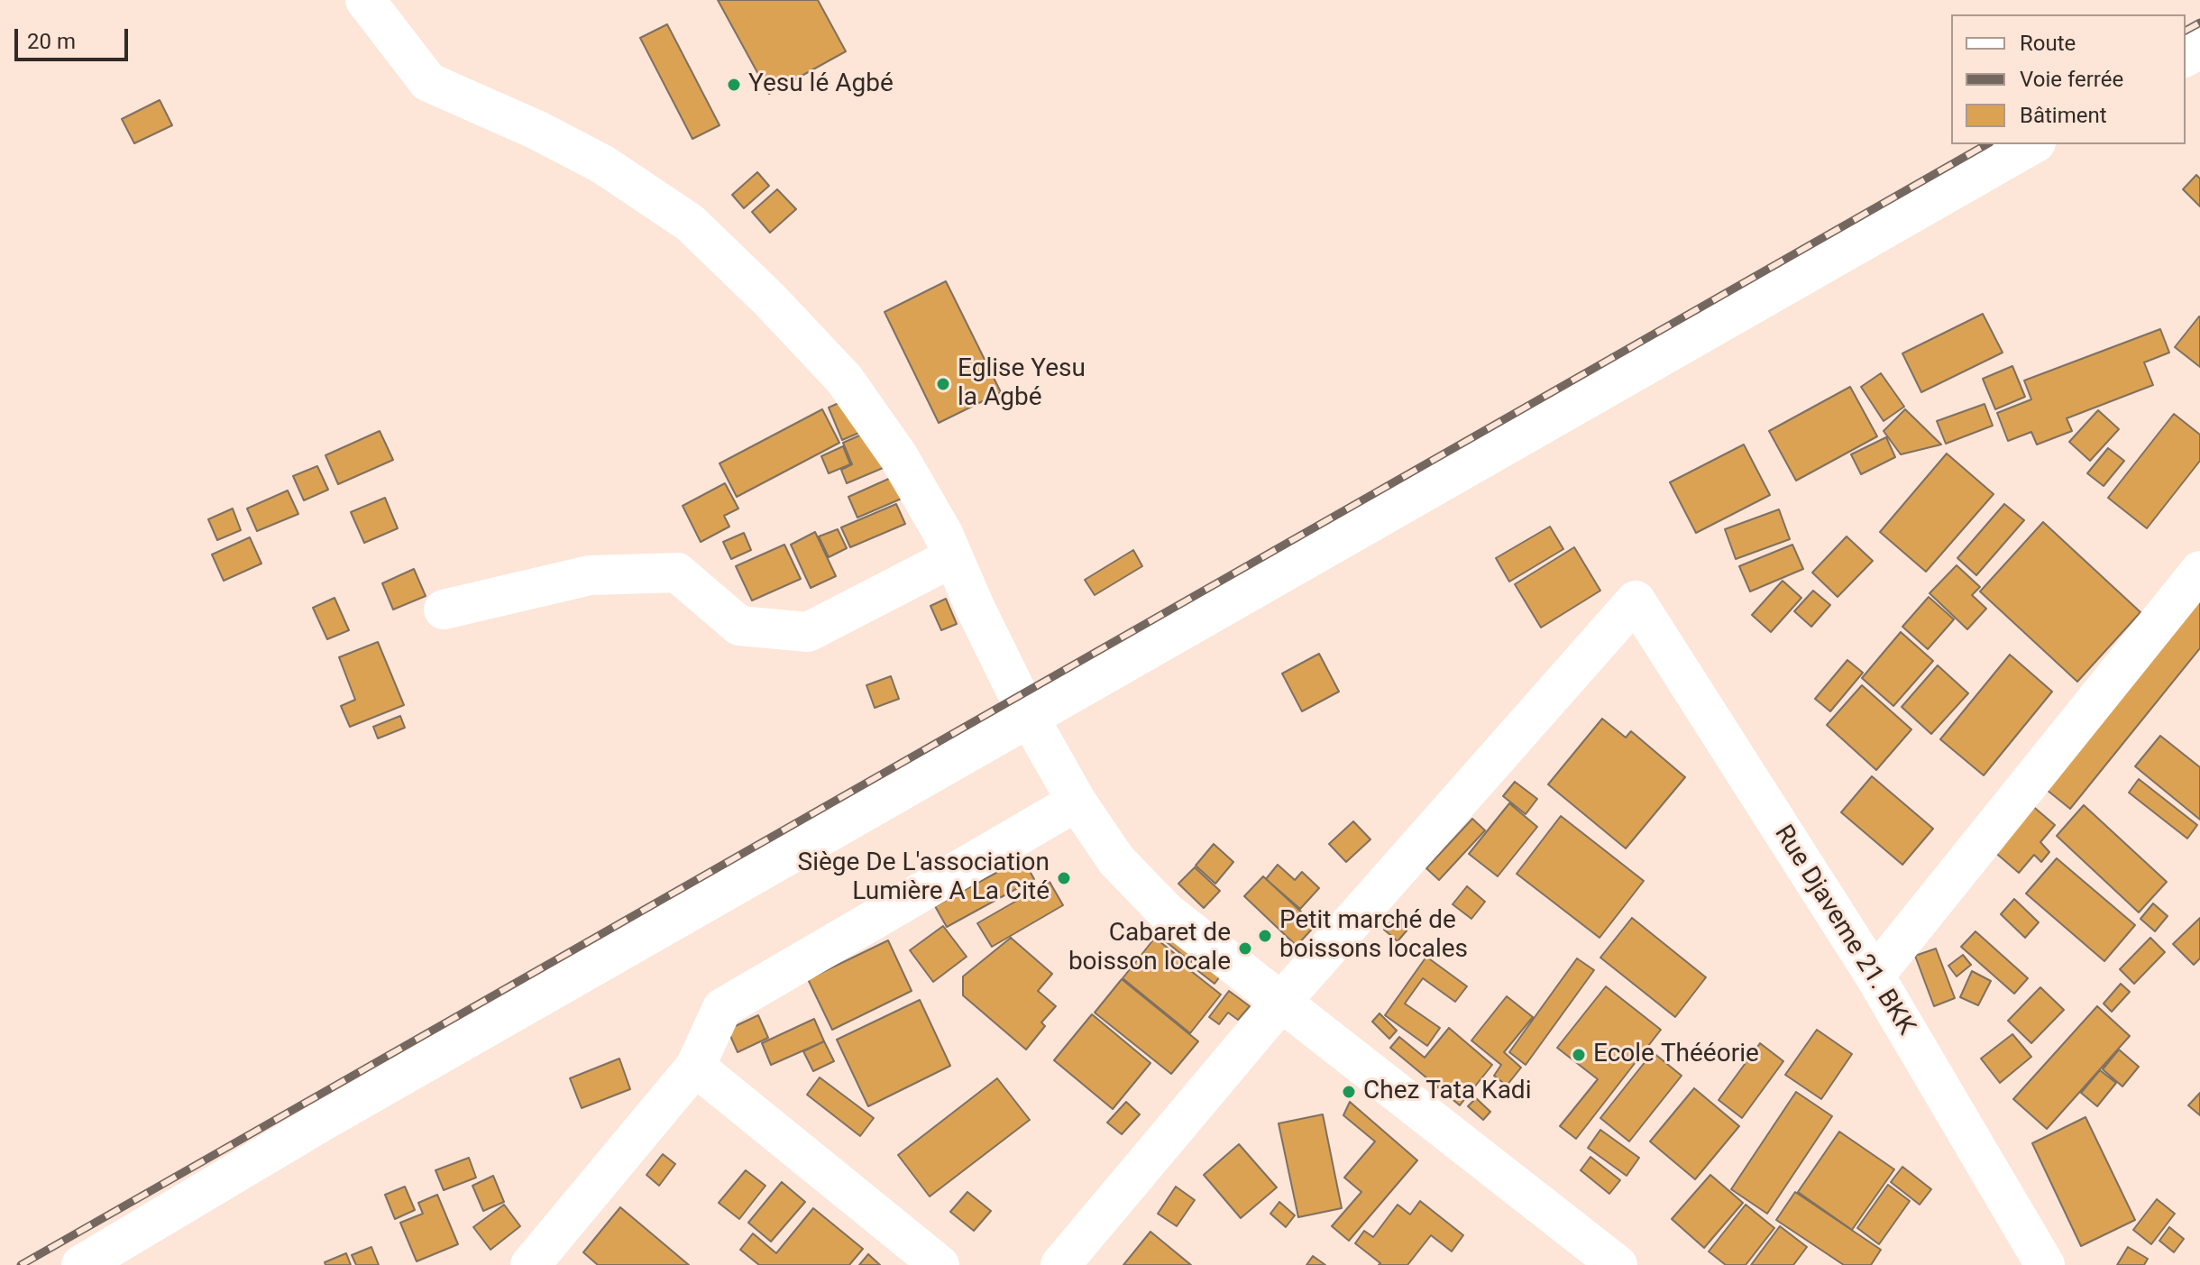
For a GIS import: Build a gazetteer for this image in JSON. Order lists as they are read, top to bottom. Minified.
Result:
{"streets":{"street":["Rue Djaveme 21. BKK"]},"places":["Yesu lé Agbé","Eglise Yesu la Agbé","Siège De L'association Lumière A La Cité","Petit marché de boissons locales","Cabaret de boisson locale","Ecole Thééorie","Chez Tata Kadi"],"legend":["Route","Voie ferrée","Bâtiment"],"scale_bar":"20 m"}
